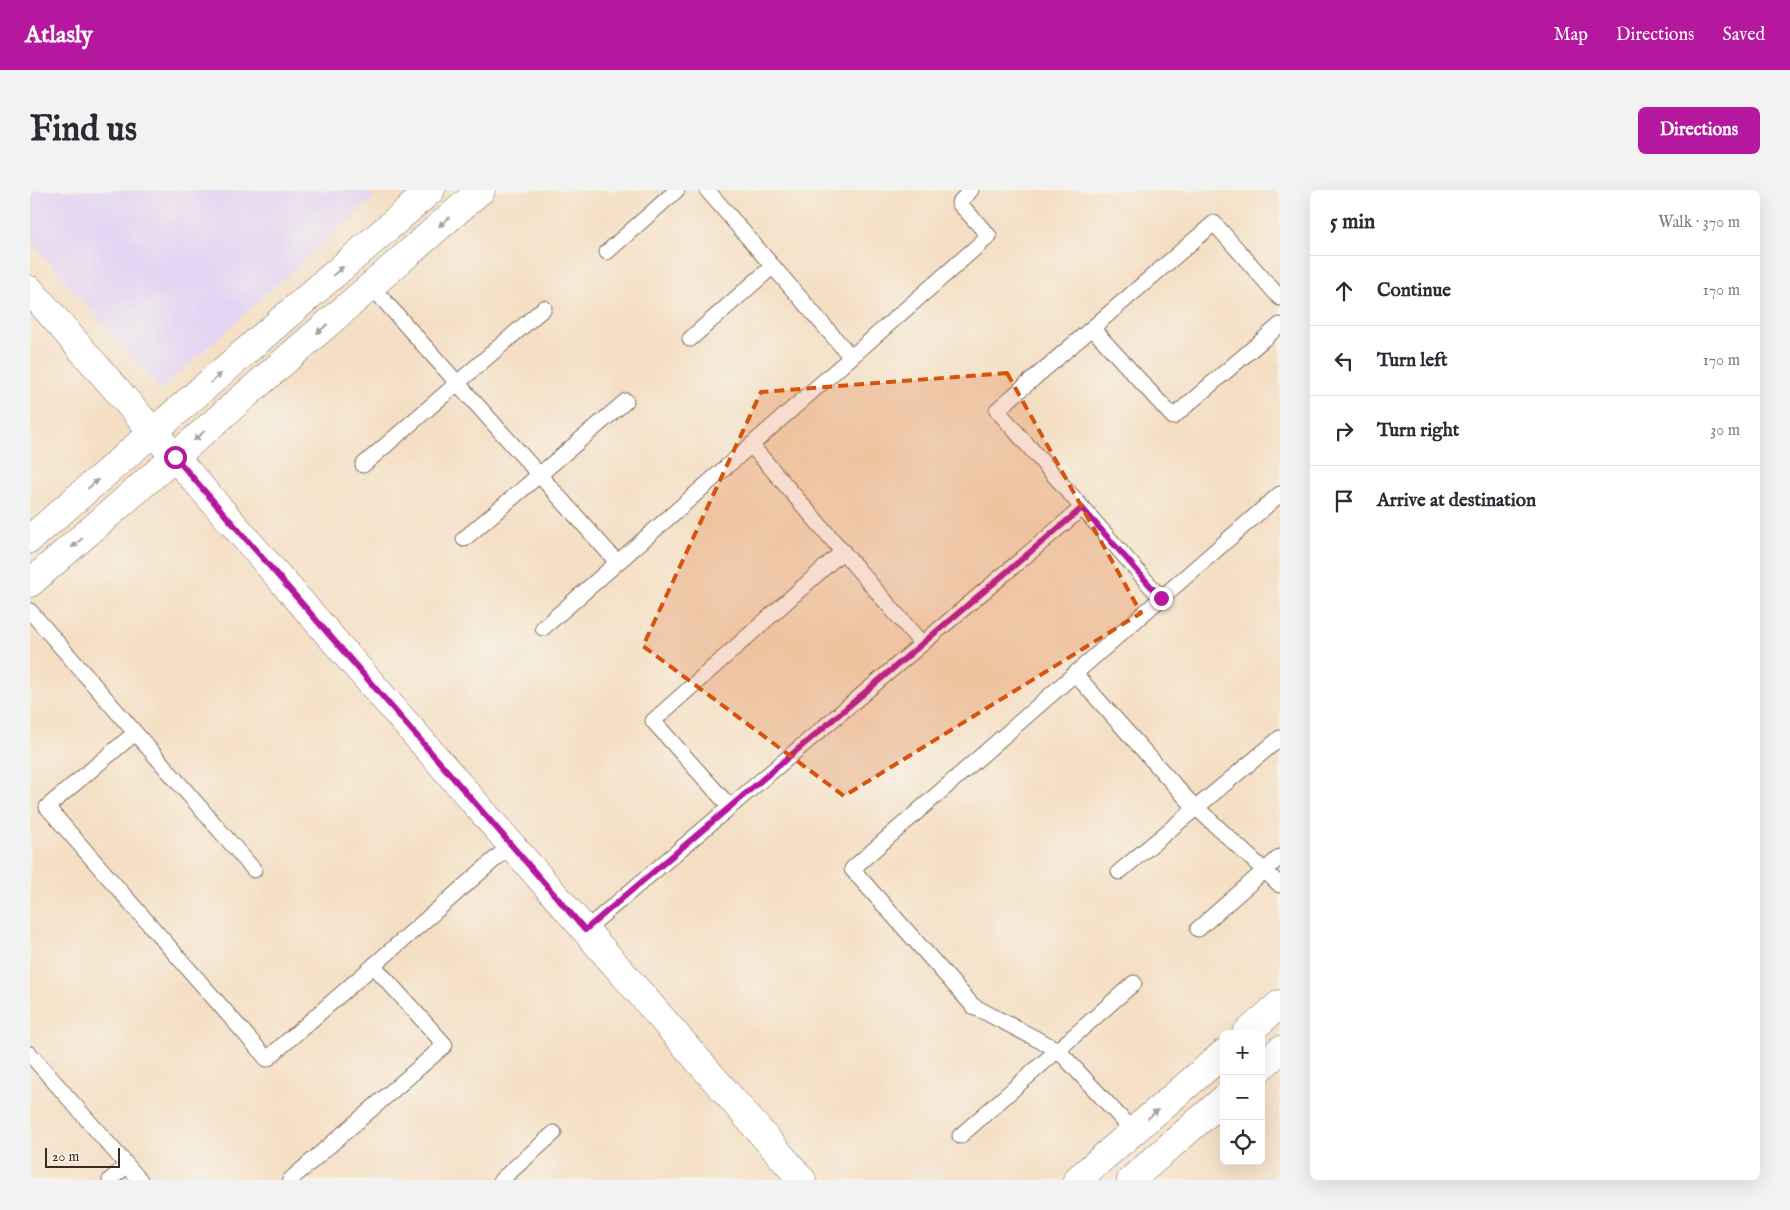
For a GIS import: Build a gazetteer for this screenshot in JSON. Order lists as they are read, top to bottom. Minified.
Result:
{"scale_bar":"20 m","page":{"header":"Atlasly","nav":["Map","Directions","Saved"],"buttons":"Directions","title":"Find us","heading":["5 min","Walk · 370 m"],"list":[["Continue","170 m"],["Turn left","170 m"],["Turn right","30 m"],"Arrive at destination"],"map_buttons":["+","−"],"scale":"20 m"}}
